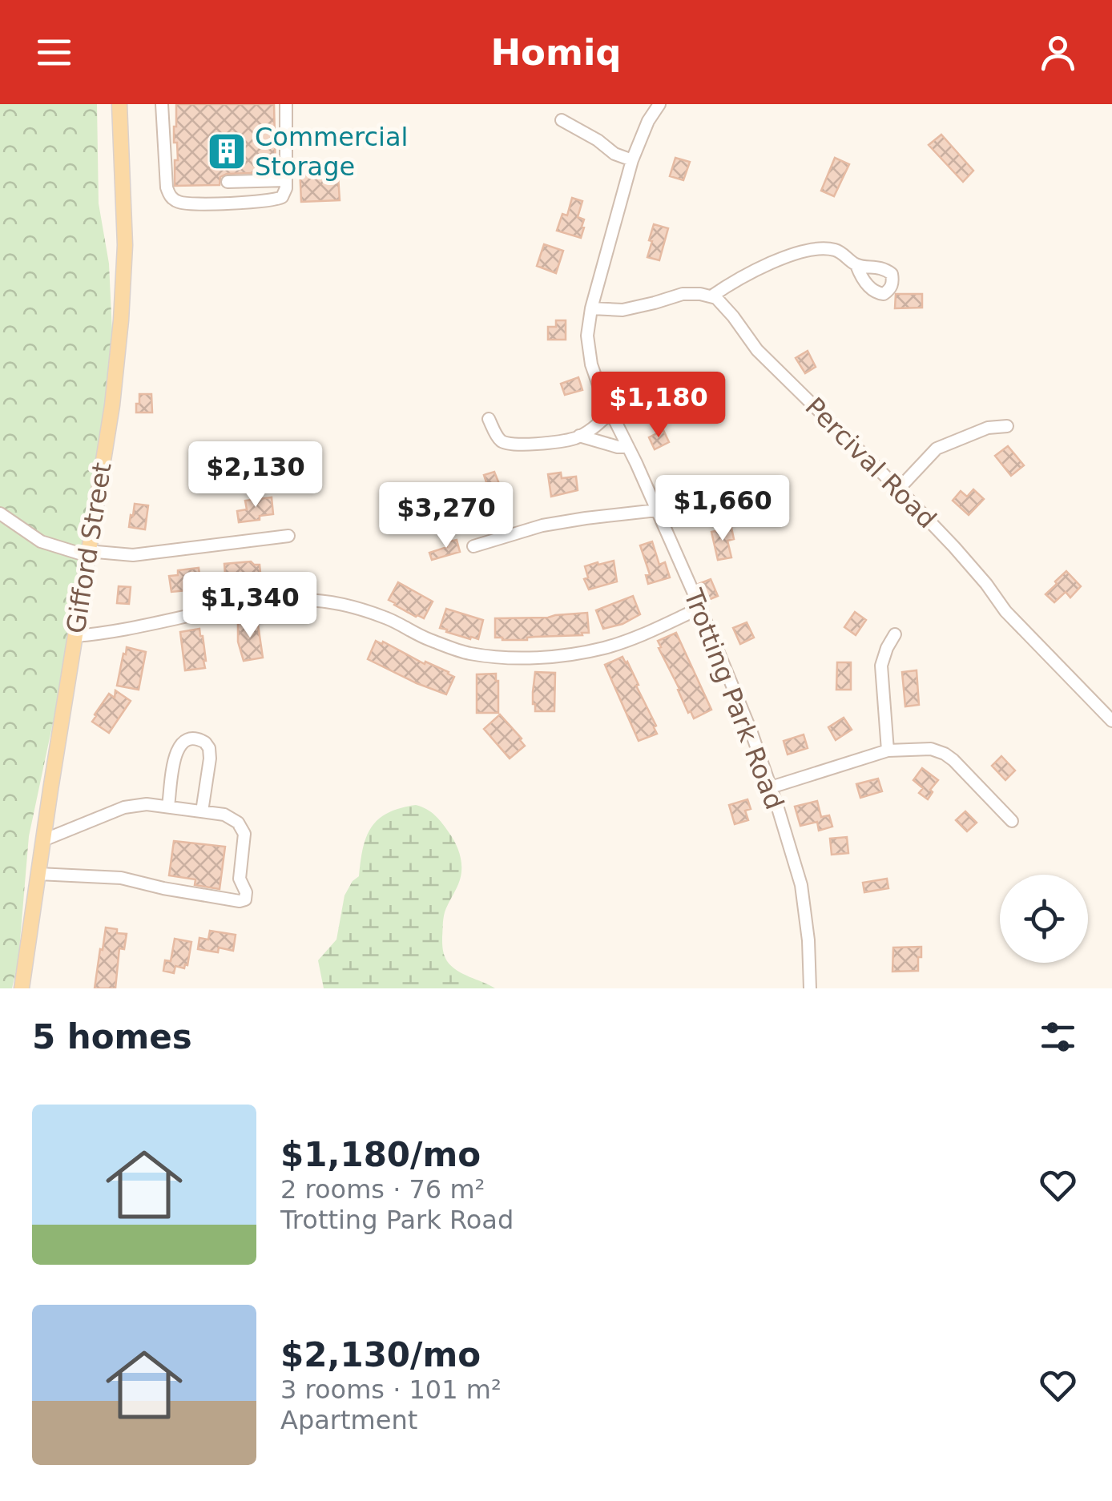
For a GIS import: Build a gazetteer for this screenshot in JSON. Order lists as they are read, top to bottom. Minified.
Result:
{"streets":{"main road":["Gifford Street"],"street":["Percival Road","Trotting Park Road"]},"places":{"building":["Commercial Storage"]},"page":{"header":"Homiq","price":["$1,180","$2,130","$1,660","$3,270","$1,340"],"heading":"5 homes","list":[{"name":"$1,180/mo","note":"2 rooms · 76 m² · Trotting Park Road"},{"name":"$2,130/mo","note":"3 rooms · 101 m² · Apartment"}]}}
